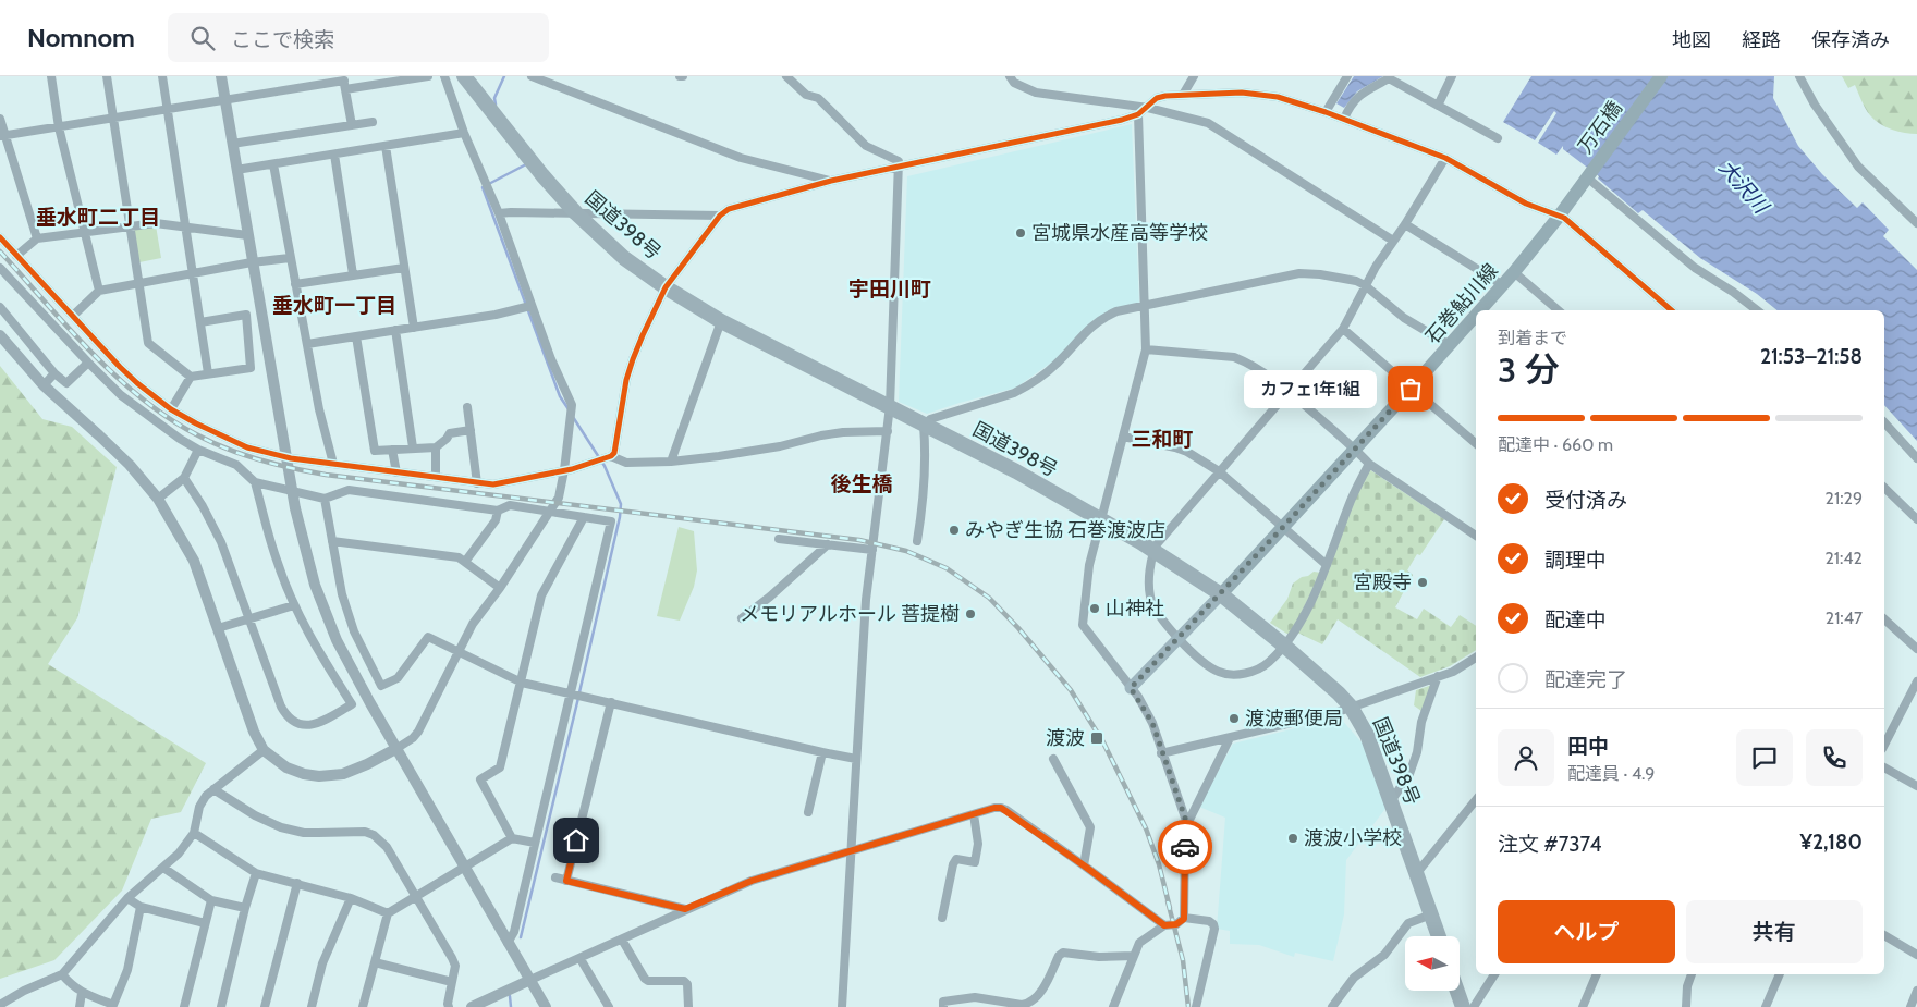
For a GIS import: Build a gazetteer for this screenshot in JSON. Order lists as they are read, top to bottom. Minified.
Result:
{"streets":{"highway":["国道398号"],"main road":["万石橋","石巻鮎川線"]},"crossings":[["万石橋","石巻鮎川線"],["国道398号","石巻鮎川線"]],"districts":["垂水町二丁目","宇田川町","垂水町一丁目","三和町","後生橋"],"water":["大沢川"],"places":{"other":["宮城県水産高等学校","カフェ1年1組","みやぎ生協 石巻渡波店","宮殿寺","山神社","メモリアルホール 菩提樹","渡波郵便局","渡波小学校"],"transit":["渡波"]},"north":"left","page":{"header":"Nomnom","search":"ここで検索","nav":["地図","経路","保存済み"],"heading":["3 分","到着まで","21:53–21:58"],"panel":["田中","配達員 · 4.9","注文 #7374","¥2,180"],"bubble":"カフェ1年1組","bar":"配達中 · 660 m","list":[["受付済み","21:29"],["調理中","21:42"],["配達中","21:47"],"配達完了"],"buttons":["ヘルプ","共有"]}}
